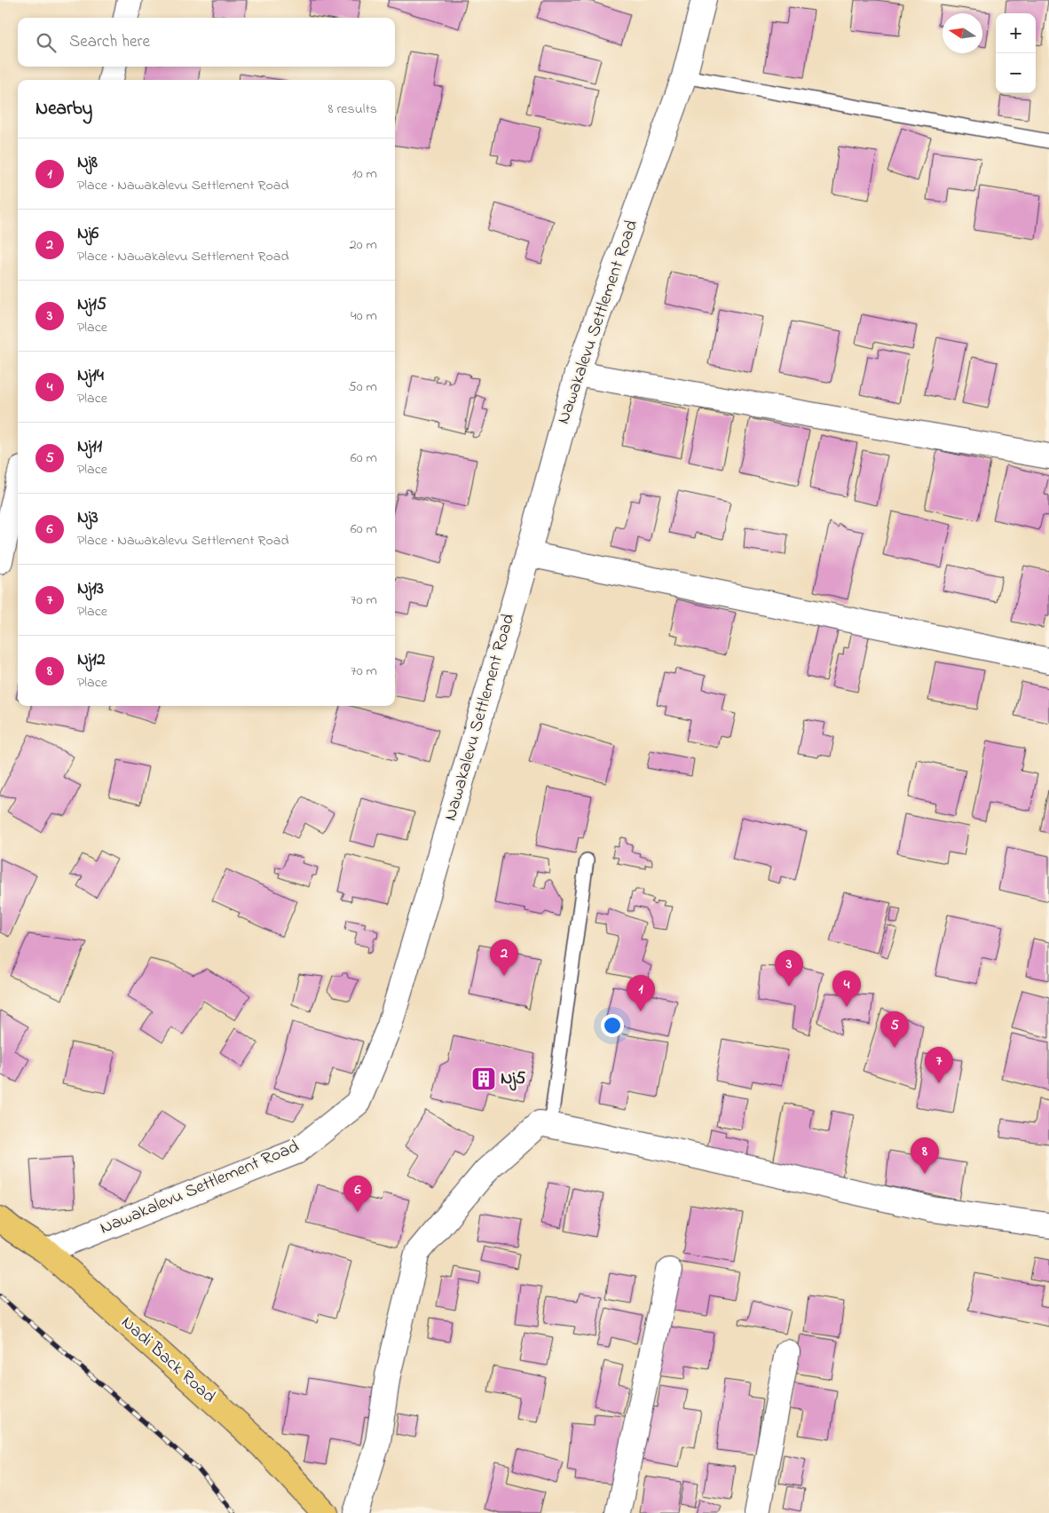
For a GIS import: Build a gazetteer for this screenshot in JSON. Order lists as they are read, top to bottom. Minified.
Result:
{"streets":{"highway":["Nadi Back Road"],"street":["Nawakalevu Settlement Road"]},"crossings":[["Nawakalevu Settlement Road","Nadi Back Road"]],"places":{"building":["Nj5"]},"north":"left","page":{"map_buttons":["+","−"],"search":"Search here","heading":["Nearby","8 results"],"list":[{"mark":"1","name":"Nj8","note":"Place · Nawakalevu Settlement Road","value":"10 m"},{"mark":"2","name":"Nj6","note":"Place · Nawakalevu Settlement Road","value":"20 m"},{"mark":"3","name":"Nj15","note":"Place","value":"40 m"},{"mark":"4","name":"Nj14","note":"Place","value":"50 m"},{"mark":"5","name":"Nj11","note":"Place","value":"60 m"},{"mark":"6","name":"Nj3","note":"Place · Nawakalevu Settlement Road","value":"60 m"},{"mark":"7","name":"Nj13","note":"Place","value":"70 m"},{"mark":"8","name":"Nj12","note":"Place","value":"70 m"}],"pins":["2","3","4","1","5","7","8","6"]}}
